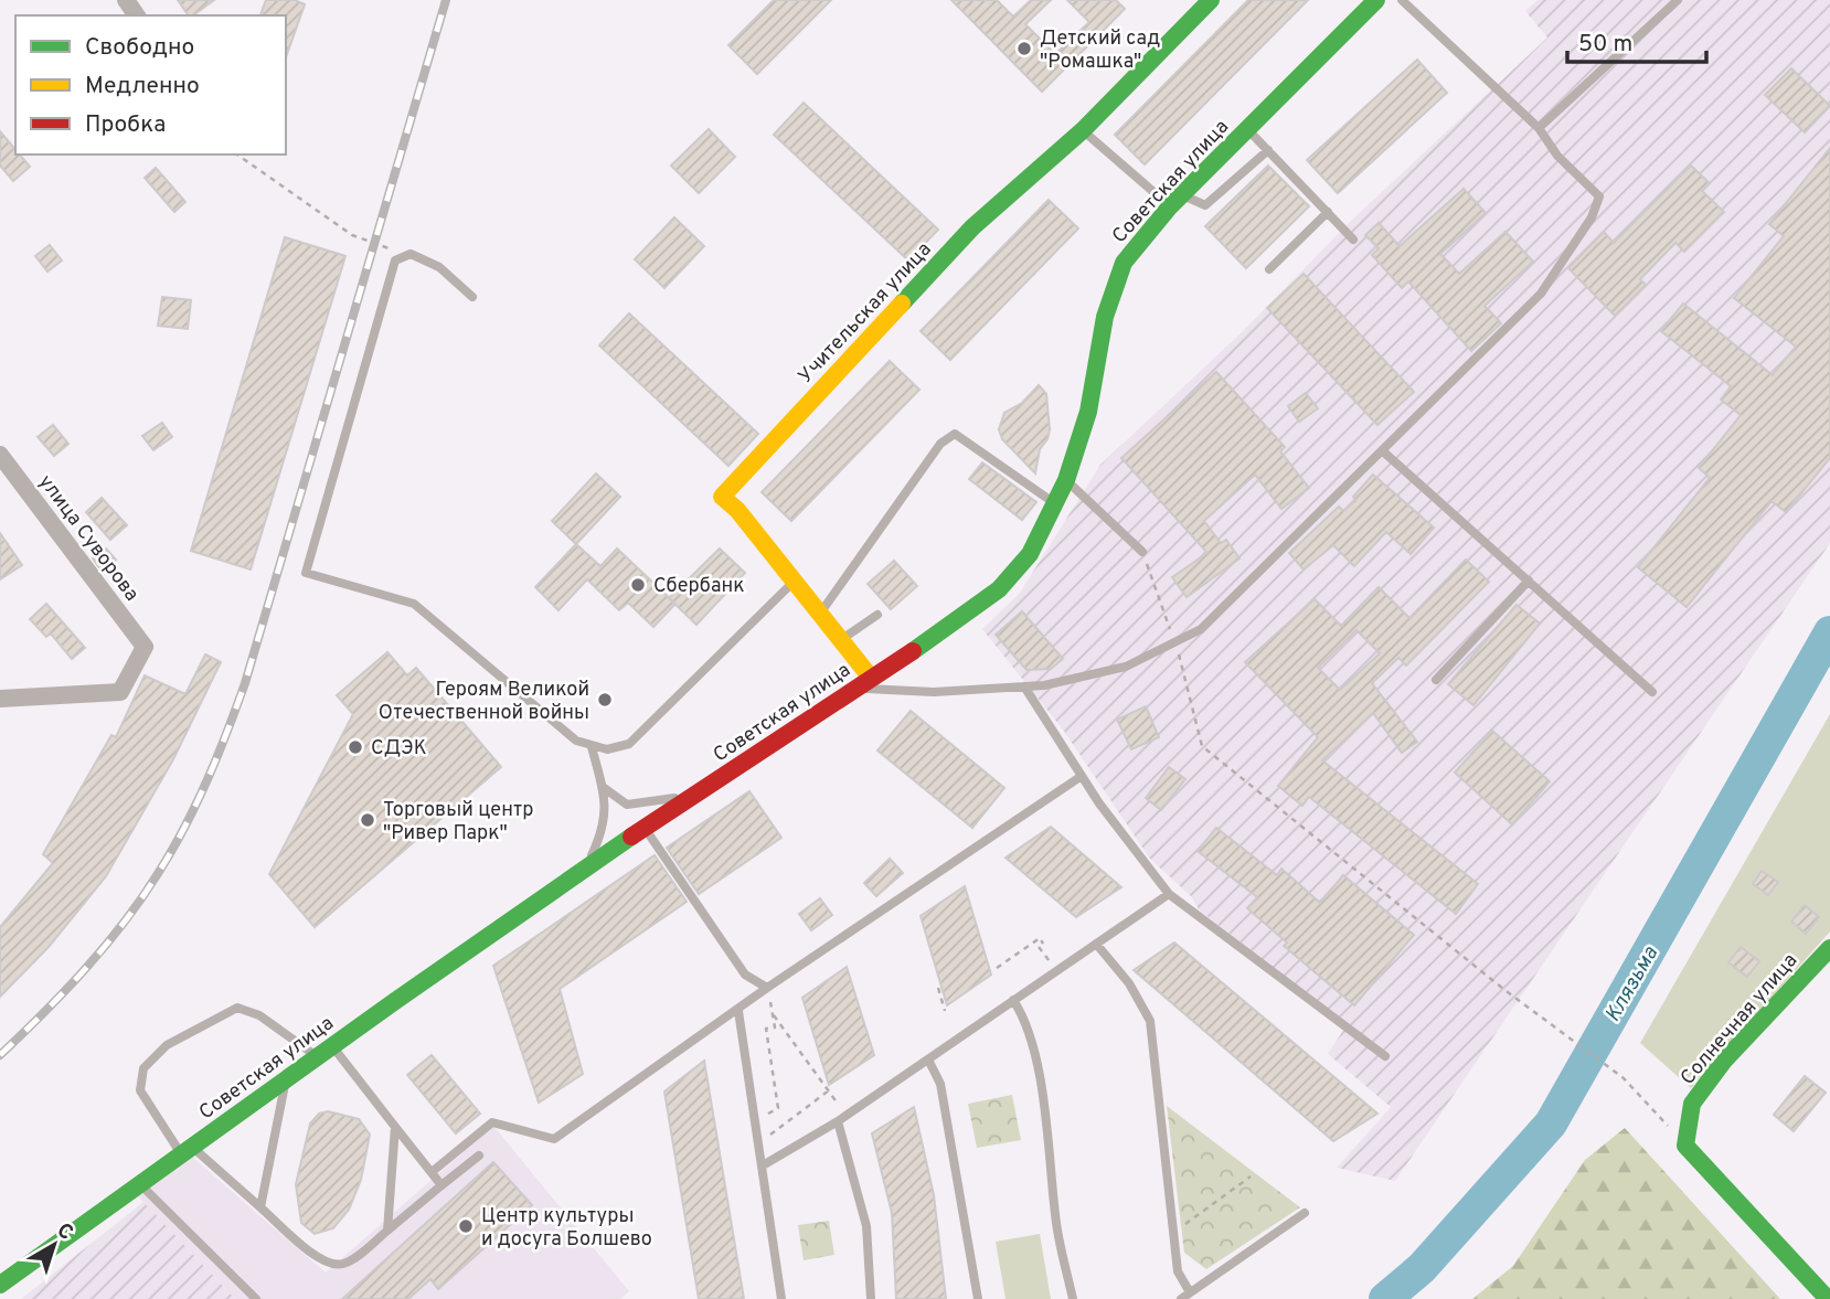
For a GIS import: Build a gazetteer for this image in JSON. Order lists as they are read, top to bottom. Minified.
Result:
{"streets":{"main road":["Советская улица","Учительская улица","Солнечная улица"],"street":["улица Суворова"]},"crossings":[["Советская улица","Учительская улица"]],"water":["Клязьма"],"places":["Детский сад \"Ромашка\"","Сбербанк","Героям Великой Отечественной войны","СДЭК","Торговый центр \"Ривер Парк\"","Центр культуры и досуга Болшево"],"legend":["Свободно","Медленно","Пробка"],"scale_bar":"50 m","north":"top right"}
